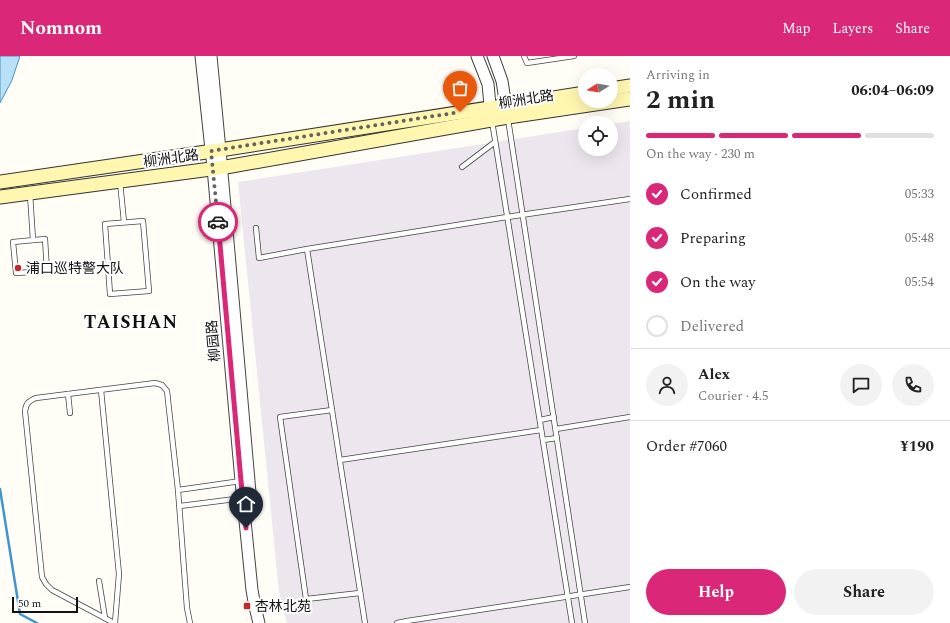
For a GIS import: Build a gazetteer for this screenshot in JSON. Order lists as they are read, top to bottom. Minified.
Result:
{"streets":{"main road":["柳洲北路"],"street":["柳园路"]},"crossings":[["柳洲北路","柳园路"]],"districts":["TAISHAN"],"places":{"other":["浦口巡特警大队"],"transit":["杏林北苑"]},"scale_bar":"50 m","north":"left","page":{"header":"Nomnom","nav":["Map","Layers","Share"],"heading":["2 min","Arriving in","06:04–06:09"],"panel":["Alex","Courier · 4.5","Order #7060","¥190"],"bar":"On the way · 230 m","list":[["Confirmed","05:33"],["Preparing","05:48"],["On the way","05:54"],"Delivered"],"buttons":["Help","Share"],"scale":"50 m"}}
